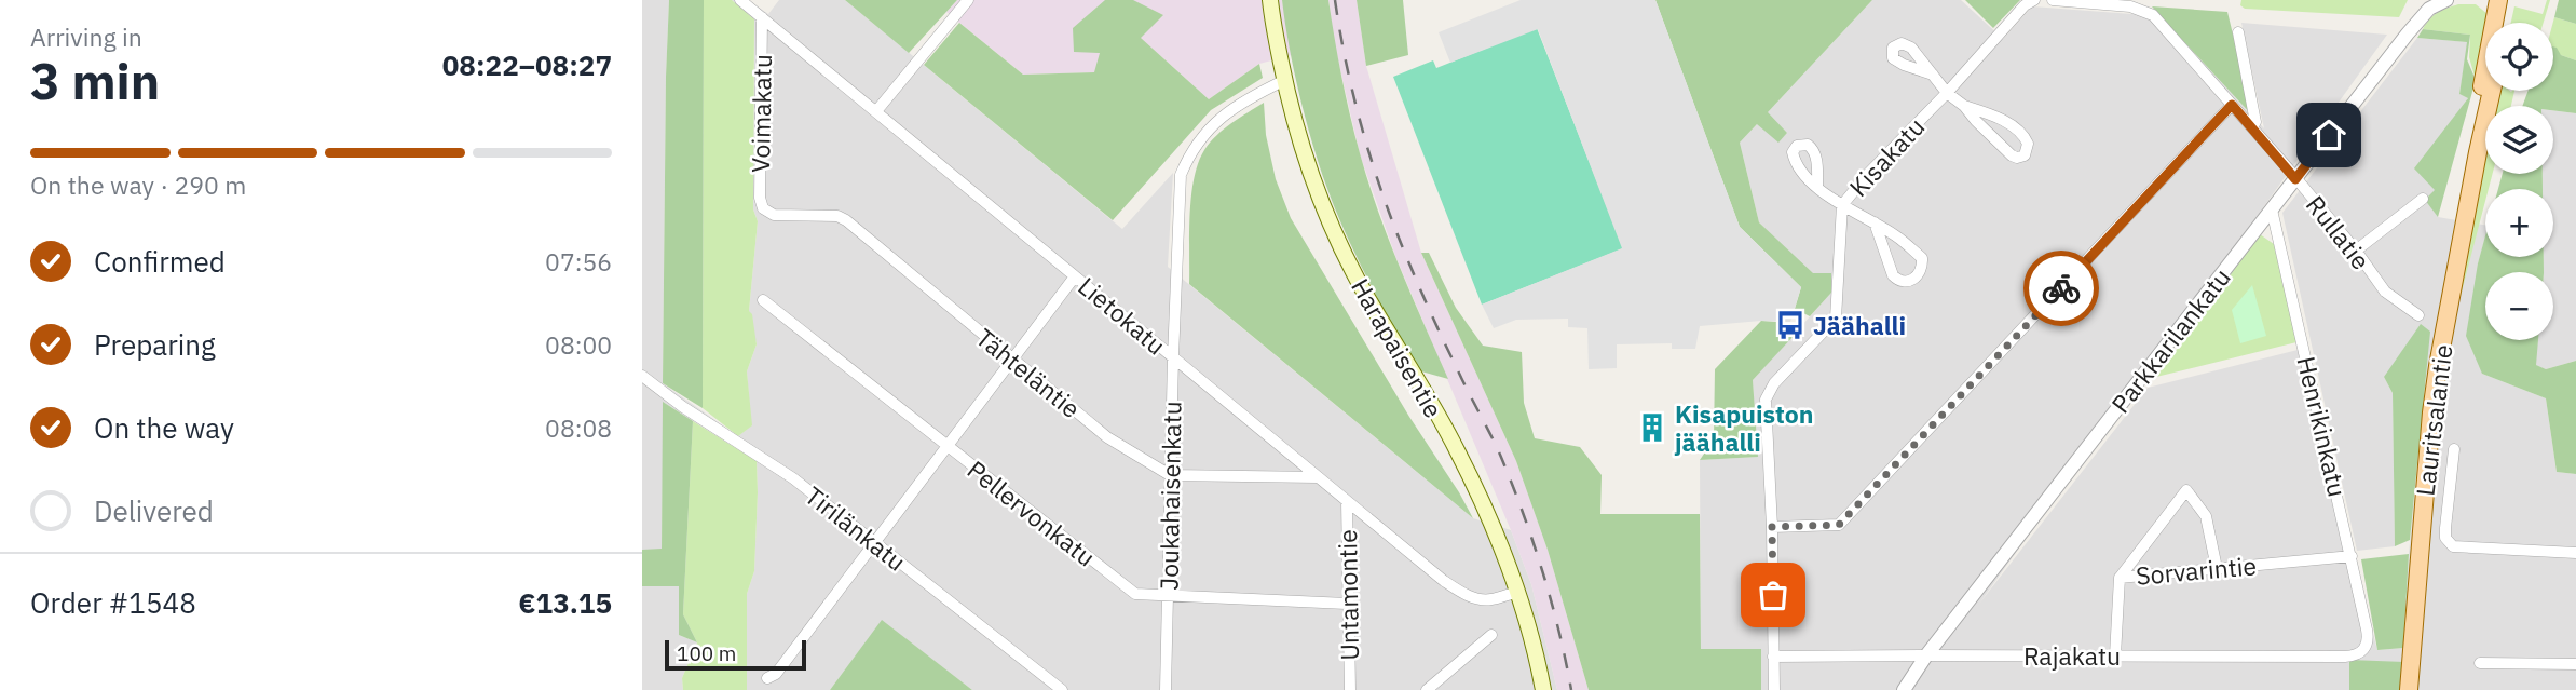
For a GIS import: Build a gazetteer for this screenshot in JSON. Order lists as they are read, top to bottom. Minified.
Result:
{"streets":{"main road":["Harapaisentie","Lauritsalantie"],"street":["Voimakatu","Kisakatu","Rullatie","Lietokatu","Parkkarilankatu","Tähteläntie","Henrikinkatu","Joukahaisenkatu","Pellervonkatu","Tirilänkatu","Sorvarintie","Untamontie","Rajakatu"]},"crossings":[["Voimakatu","Lietokatu"],["Voimakatu","Tähteläntie"],["Kisakatu","Rajakatu"],["Rullatie","Parkkarilankatu"],["Lietokatu","Harapaisentie"],["Lietokatu","Joukahaisenkatu"],["Lietokatu","Untamontie"],["Parkkarilankatu","Henrikinkatu"],["Parkkarilankatu","Rajakatu"],["Harapaisentie","Joukahaisenkatu"],["Tähteläntie","Joukahaisenkatu"],["Henrikinkatu","Sorvarintie"],["Henrikinkatu","Rajakatu"],["Joukahaisenkatu","Pellervonkatu"],["Pellervonkatu","Untamontie"],["Sorvarintie","Rajakatu"]],"places":{"bus stop":["Jäähalli"],"building":["Kisapuiston jäähalli"]},"scale_bar":"100 m","page":{"heading":["3 min","Arriving in","08:22–08:27"],"panel":["Order #1548","€13.15"],"map_buttons":["+","−"],"bar":"On the way · 290 m","list":[["Confirmed","07:56"],["Preparing","08:00"],["On the way","08:08"],"Delivered"],"scale":"100 m"}}
